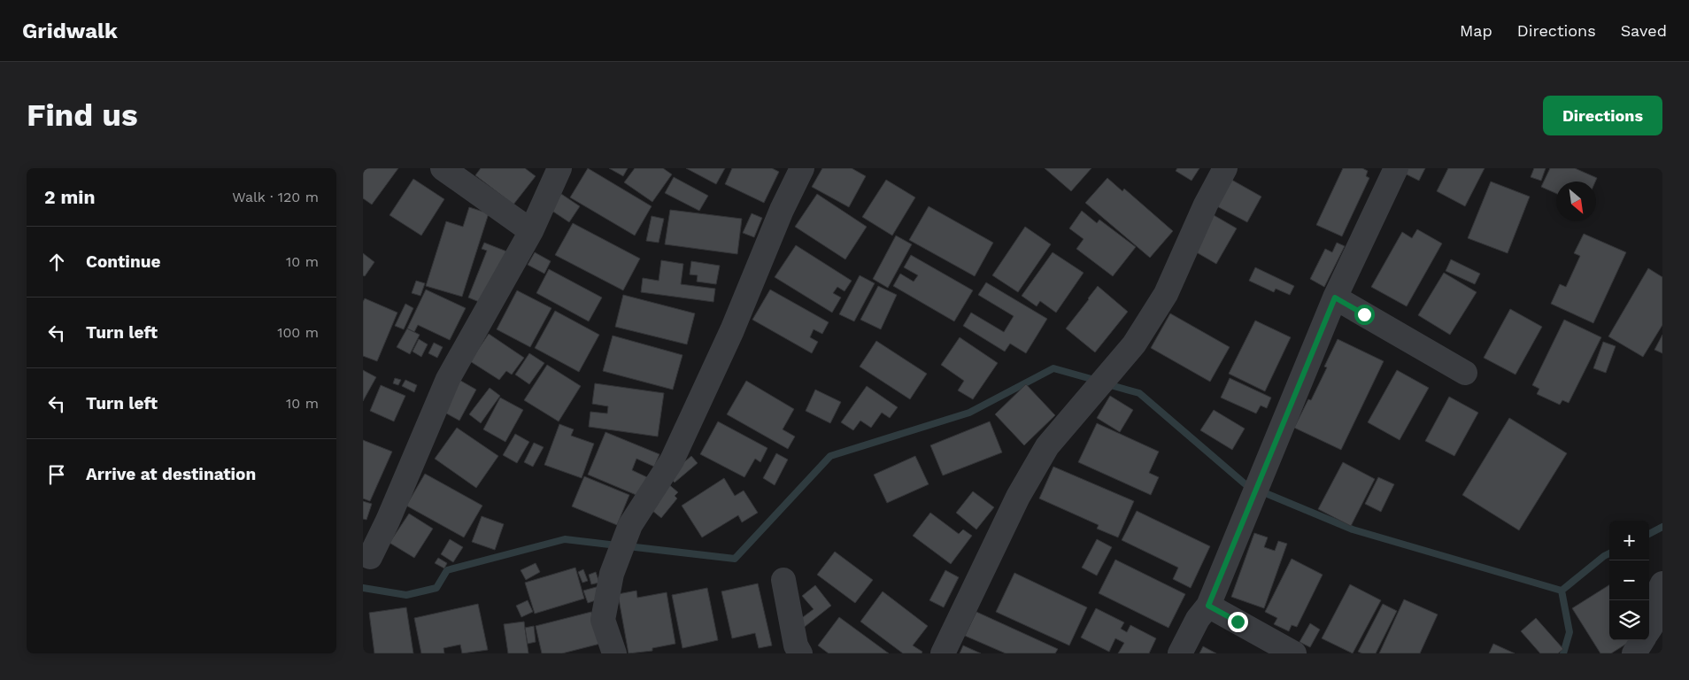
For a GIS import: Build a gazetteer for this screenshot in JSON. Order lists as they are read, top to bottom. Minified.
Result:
{"north":"bottom right","page":{"header":"Gridwalk","nav":["Map","Directions","Saved"],"buttons":"Directions","title":"Find us","heading":["2 min","Walk · 120 m"],"list":[["Continue","10 m"],["Turn left","100 m"],["Turn left","10 m"],"Arrive at destination"],"map_buttons":["+","−"]}}
